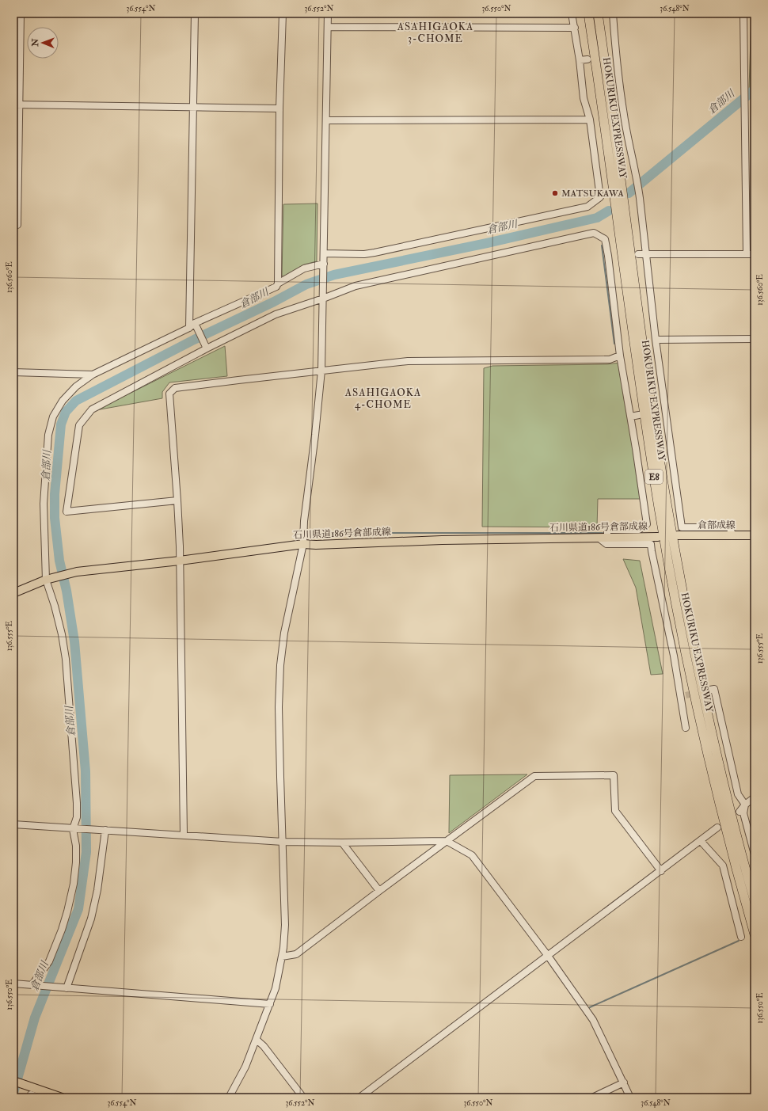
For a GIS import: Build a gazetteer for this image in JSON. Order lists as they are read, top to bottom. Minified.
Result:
{"streets":{"highway":["HOKURIKU EXPRESSWAY","E8"],"main road":["倉部成線","石川県道186号倉部成線"]},"districts":["ASAHIGAOKA 3-CHOME","ASAHIGAOKA 4-CHOME"],"water":["倉部川"],"places":["MATSUKAWA"],"north":"left","coordinates":["36.554°N","36.552°N","36.550°N","36.548°N","136.560°E","136.555°E","136.550°E"]}
